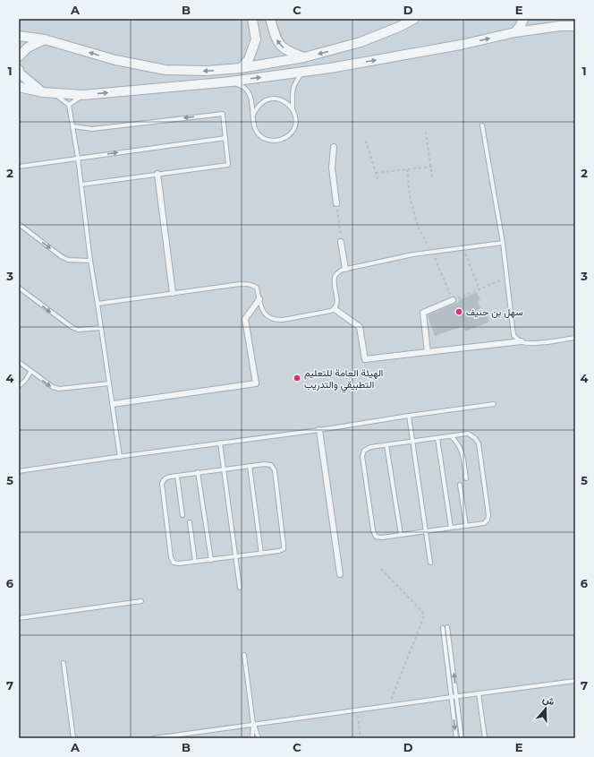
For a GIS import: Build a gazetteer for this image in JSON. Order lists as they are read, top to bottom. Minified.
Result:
{"places":["سهل بن حنيف","الهيئة العامة للتعليم التطبيقي والتدريب"],"north":"top","grid":{"columns":["A","B","C","D","E"],"rows":["1","2","3","4","5","6","7"]}}
